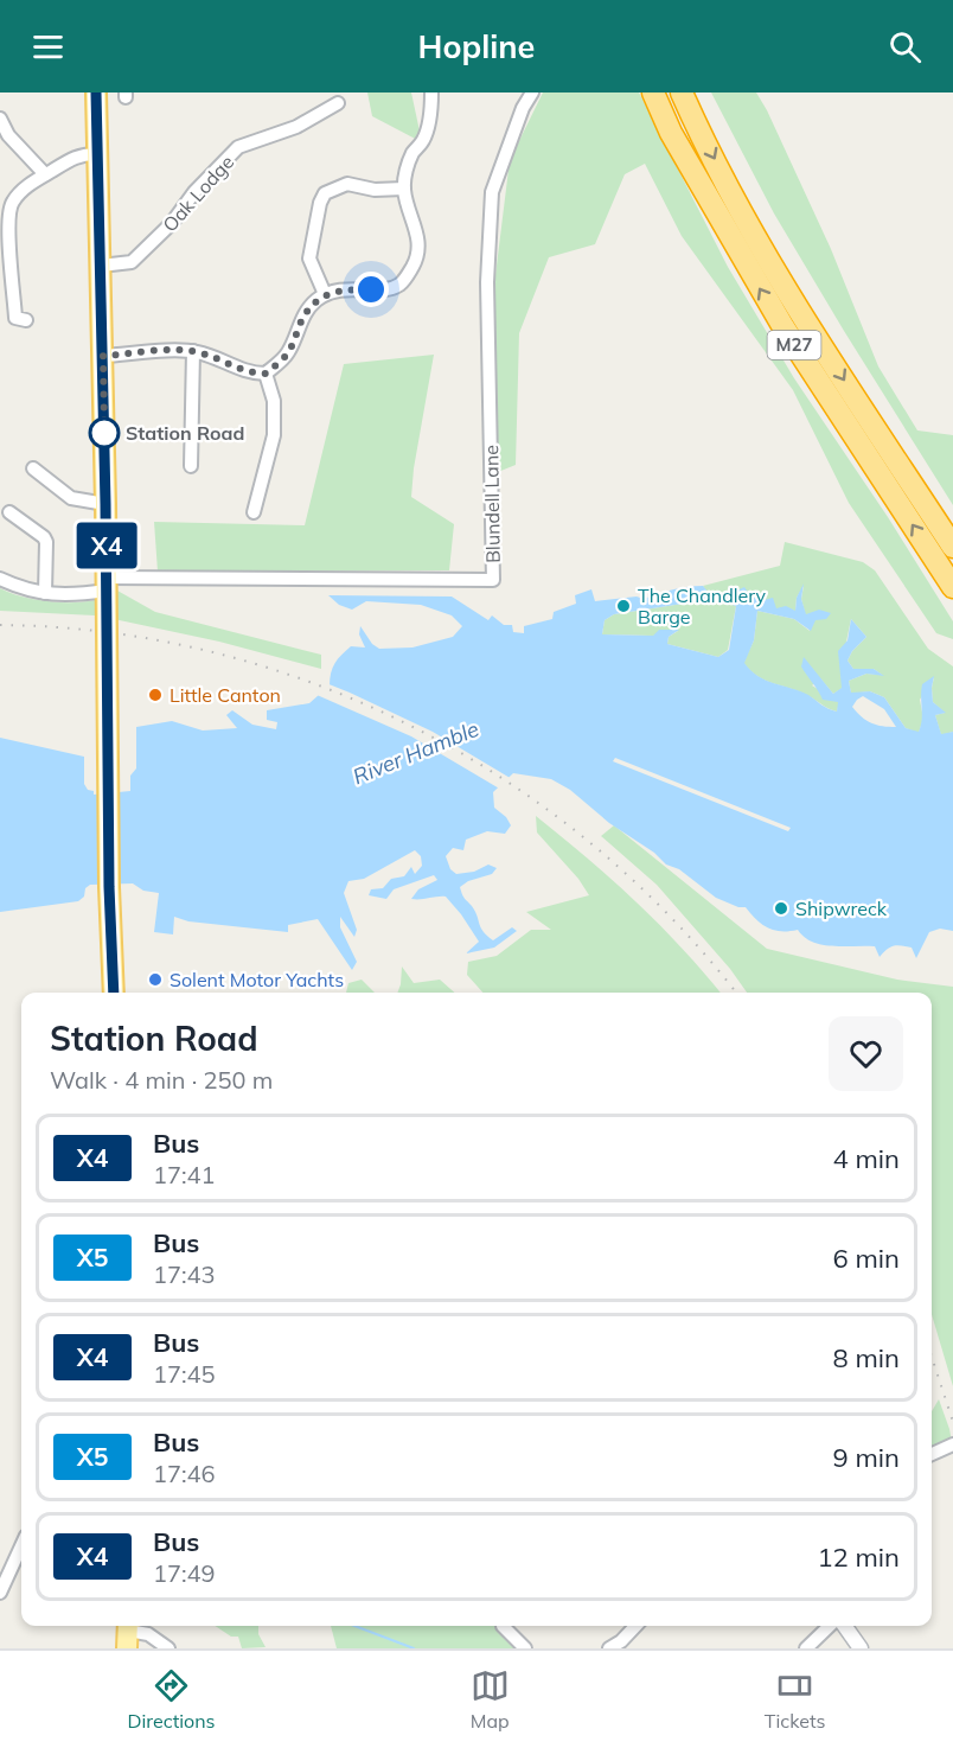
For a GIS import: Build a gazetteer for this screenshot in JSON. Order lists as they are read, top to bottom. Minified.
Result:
{"streets":{"highway":["M27"],"street":["Oak Lodge","Blundell Lane"]},"water":["River Hamble"],"places":["Station Road","The Chandlery Barge","Little Canton","Shipwreck","Solent Motor Yachts"],"lines":["bus line X4"],"page":{"header":"Hopline","on_map":"X4","heading":["Station Road","Walk · 4 min · 250 m"],"list":[{"mark":"X4","name":"Bus","note":"17:41","value":"4 min"},{"mark":"X5","name":"Bus","note":"17:43","value":"6 min"},{"mark":"X4","name":"Bus","note":"17:45","value":"8 min"},{"mark":"X5","name":"Bus","note":"17:46","value":"9 min"},{"mark":"X4","name":"Bus","note":"17:49","value":"12 min"}],"tabs":["Directions","Map","Tickets"]}}
